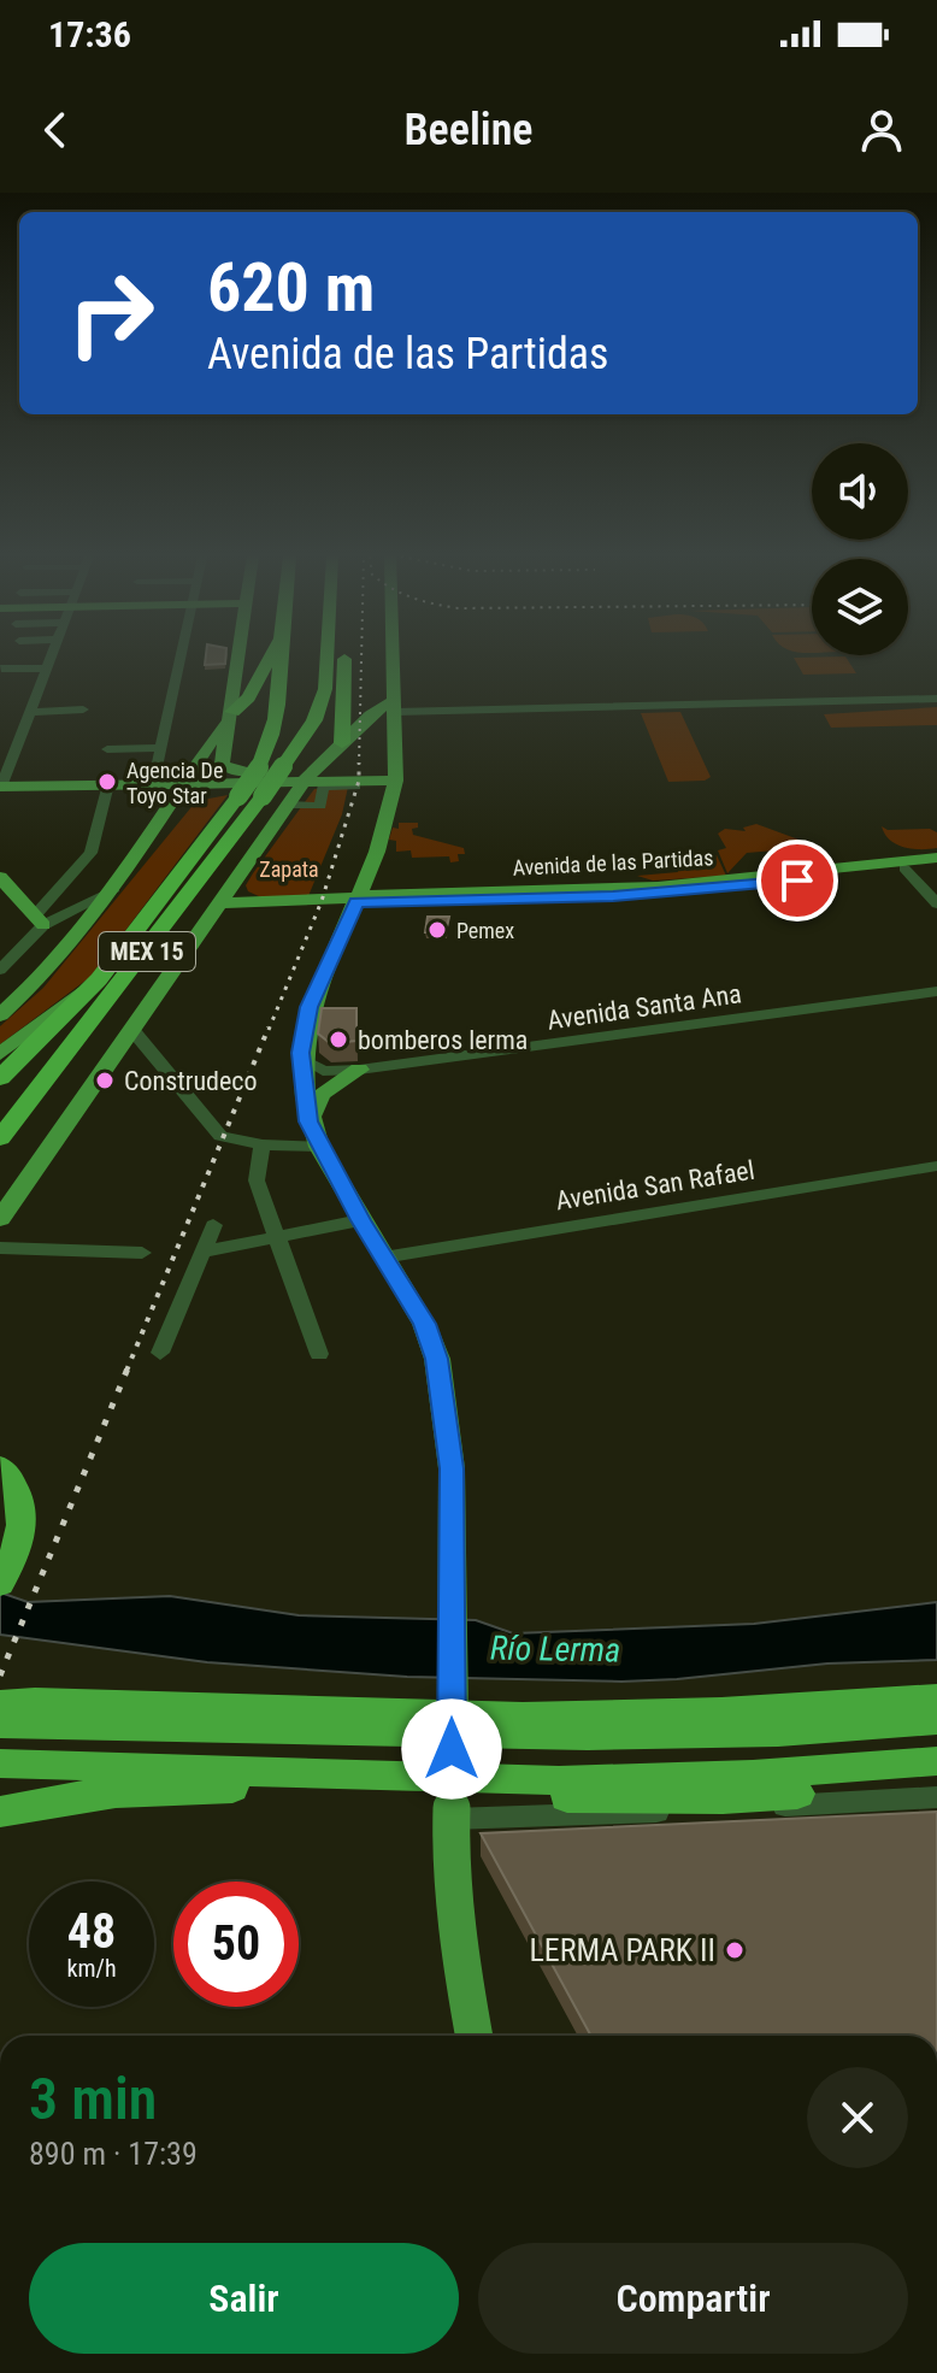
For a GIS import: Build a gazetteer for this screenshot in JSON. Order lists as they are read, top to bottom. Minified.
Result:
{"streets":{"highway":["MEX 15"],"main road":["Avenida de las Partidas"],"street":["Avenida Santa Ana","Avenida San Rafael"]},"water":["Río Lerma"],"parks":["Zapata"],"places":["Agencia De Toyo Star","Pemex","bomberos lerma","Construdeco","LERMA PARK II"],"page":{"status":"17:36","header":"Beeline","turn":["620 m","Avenida de las Partidas"],"speed":"48 km/h","limit":"50","heading":["3 min","890 m · 17:39"],"buttons":["Salir","Compartir"]}}
